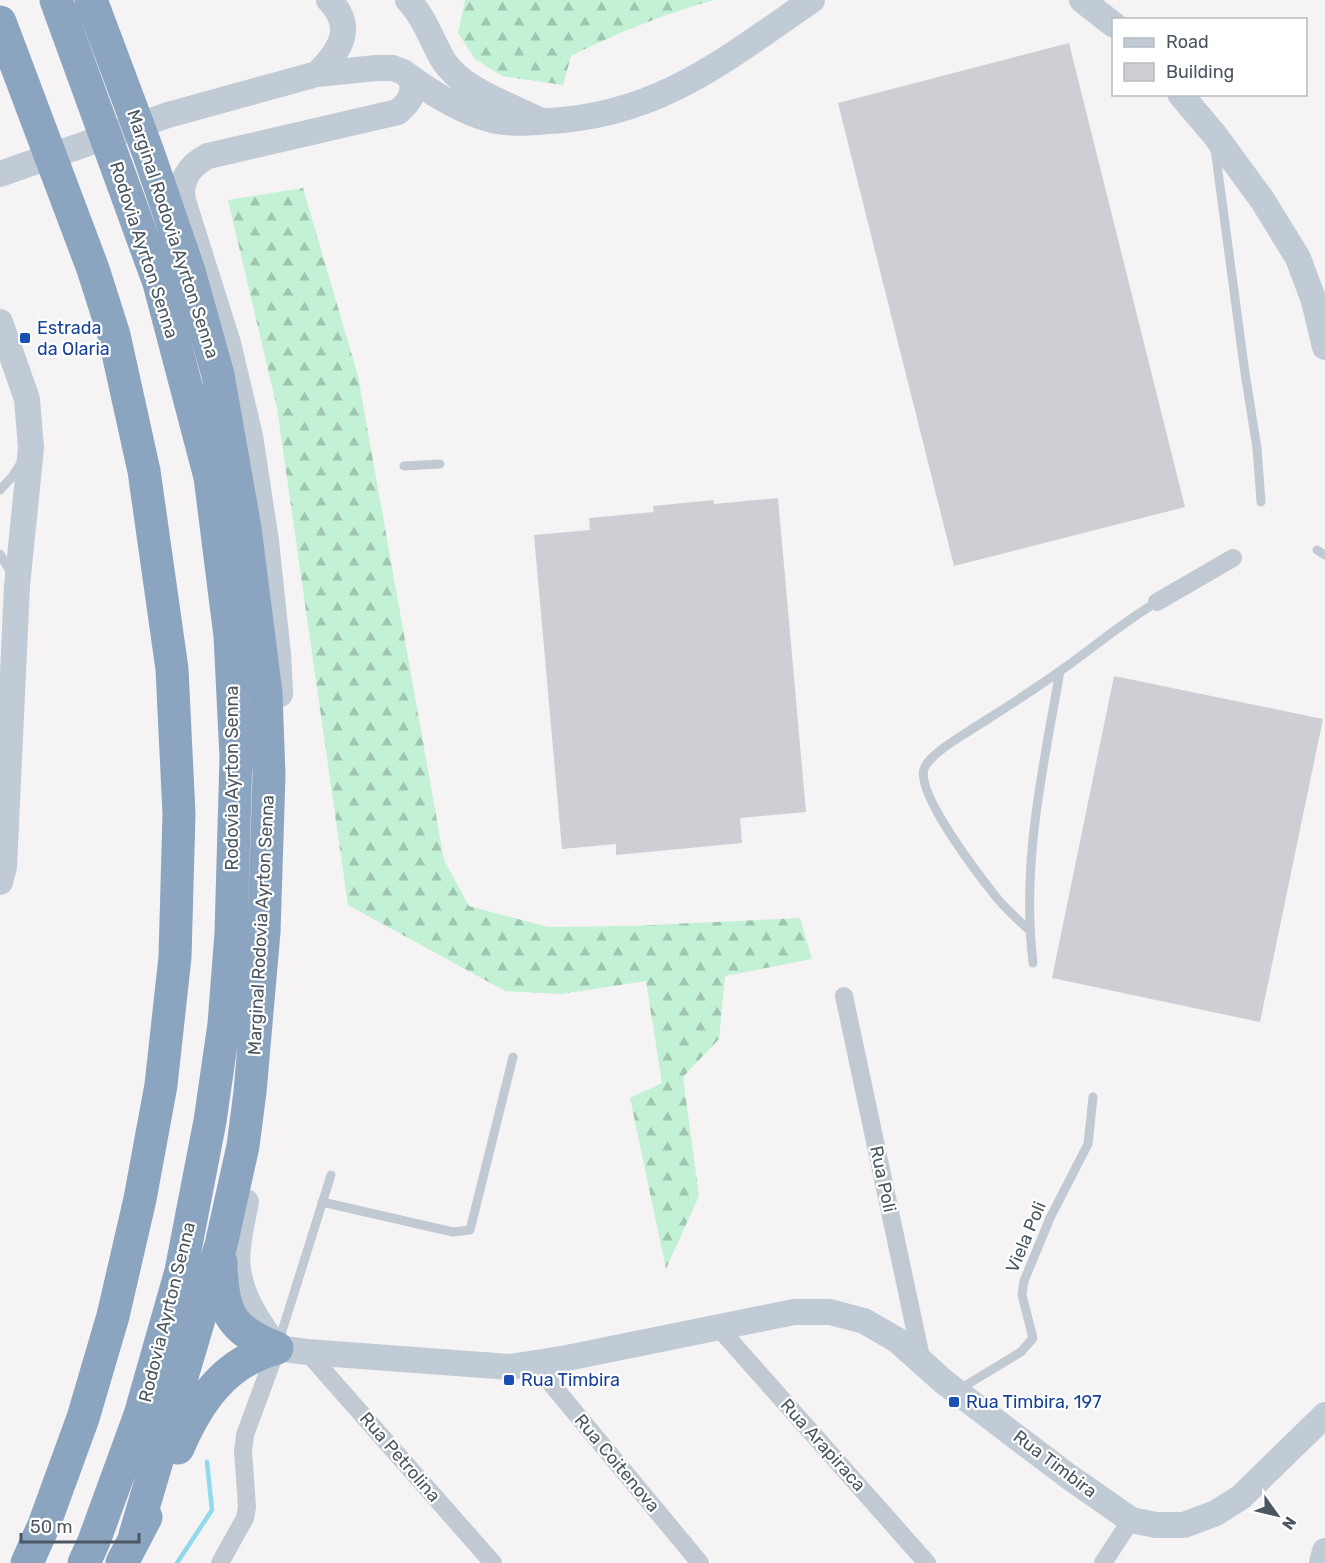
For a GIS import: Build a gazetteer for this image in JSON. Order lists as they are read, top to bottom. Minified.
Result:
{"streets":{"highway":["Marginal Rodovia Ayrton Senna","Rodovia Ayrton Senna"],"street":["Rua Poli","Rua Arapiraca","Rua Petrolina","Rua Coitenova","Rua Timbira"],"lane":["Viela Poli"]},"crossings":[["Marginal Rodovia Ayrton Senna","Rua Petrolina"],["Marginal Rodovia Ayrton Senna","Rua Timbira"],["Rua Poli","Rua Timbira"],["Viela Poli","Rua Timbira"],["Rua Arapiraca","Rua Timbira"],["Rua Petrolina","Rua Timbira"],["Rua Coitenova","Rua Timbira"]],"places":{"transit":["Estrada da Olaria","Rua Timbira","Rua Timbira, 197"]},"legend":["Road","Building"],"scale_bar":"50 m","north":"bottom right"}
